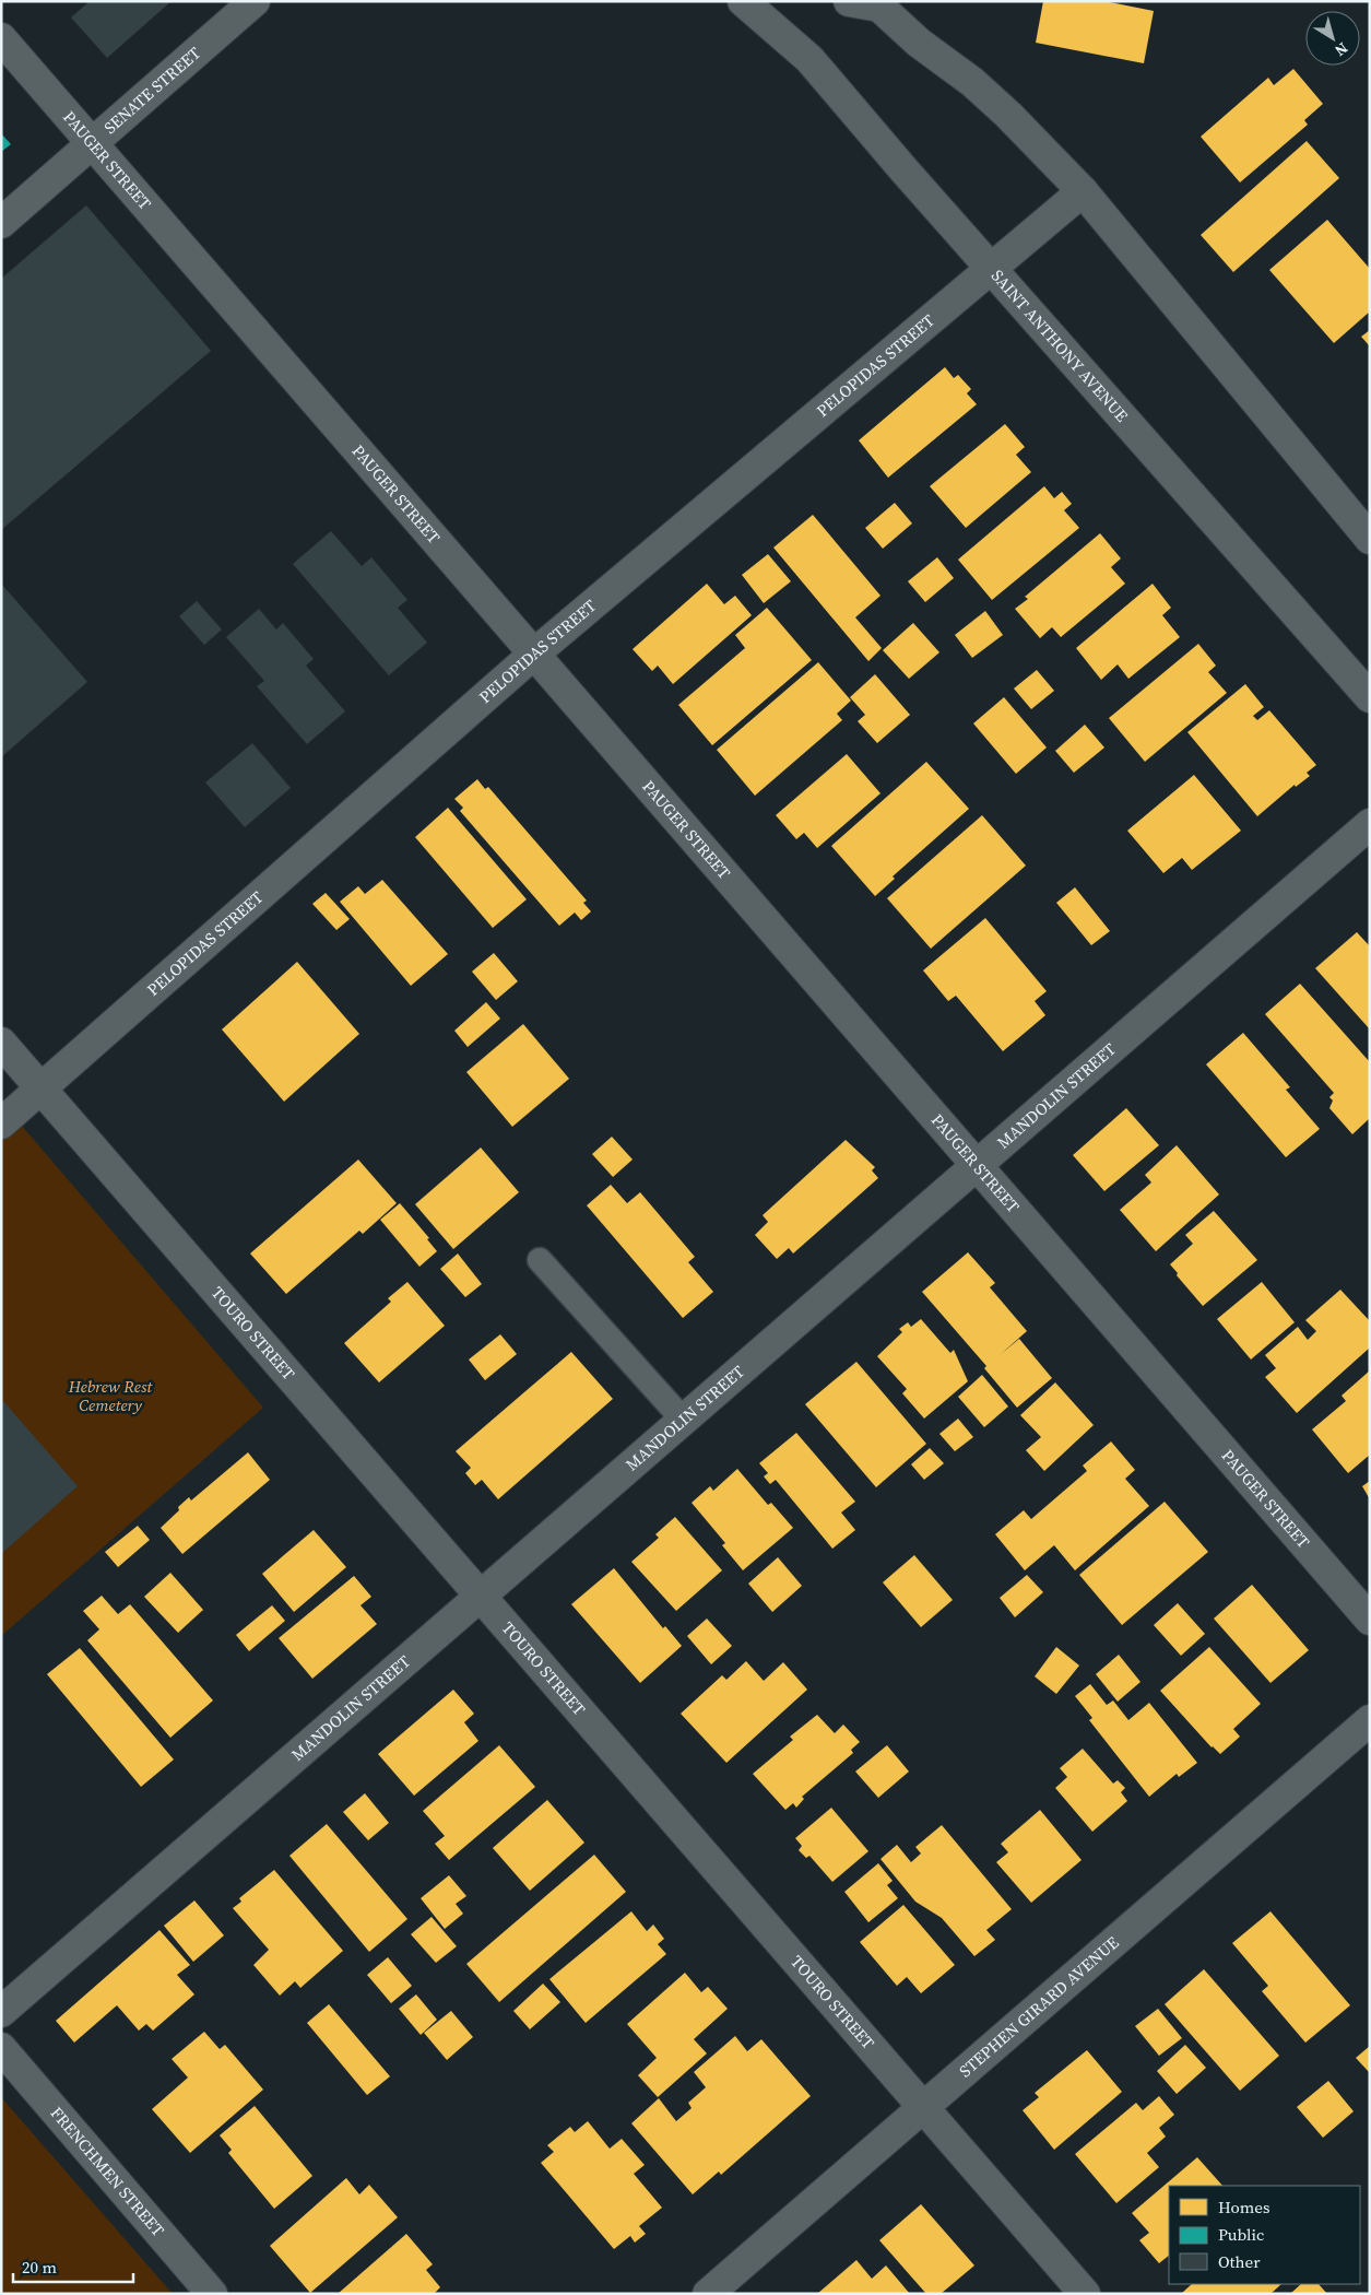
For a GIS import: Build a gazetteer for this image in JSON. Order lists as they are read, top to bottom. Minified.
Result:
{"streets":{"street":["SENATE STREET","PAUGER STREET","SAINT ANTHONY AVENUE","PELOPIDAS STREET","MANDOLIN STREET","TOURO STREET","STEPHEN GIRARD AVENUE","FRENCHMEN STREET"]},"crossings":[["SENATE STREET","PAUGER STREET"],["PAUGER STREET","PELOPIDAS STREET"],["PAUGER STREET","MANDOLIN STREET"],["SAINT ANTHONY AVENUE","PELOPIDAS STREET"],["PELOPIDAS STREET","TOURO STREET"],["MANDOLIN STREET","TOURO STREET"],["TOURO STREET","STEPHEN GIRARD AVENUE"]],"parks":["Hebrew Rest Cemetery"],"legend":["Homes","Public","Other"],"scale_bar":"20 m","north":"bottom right"}
